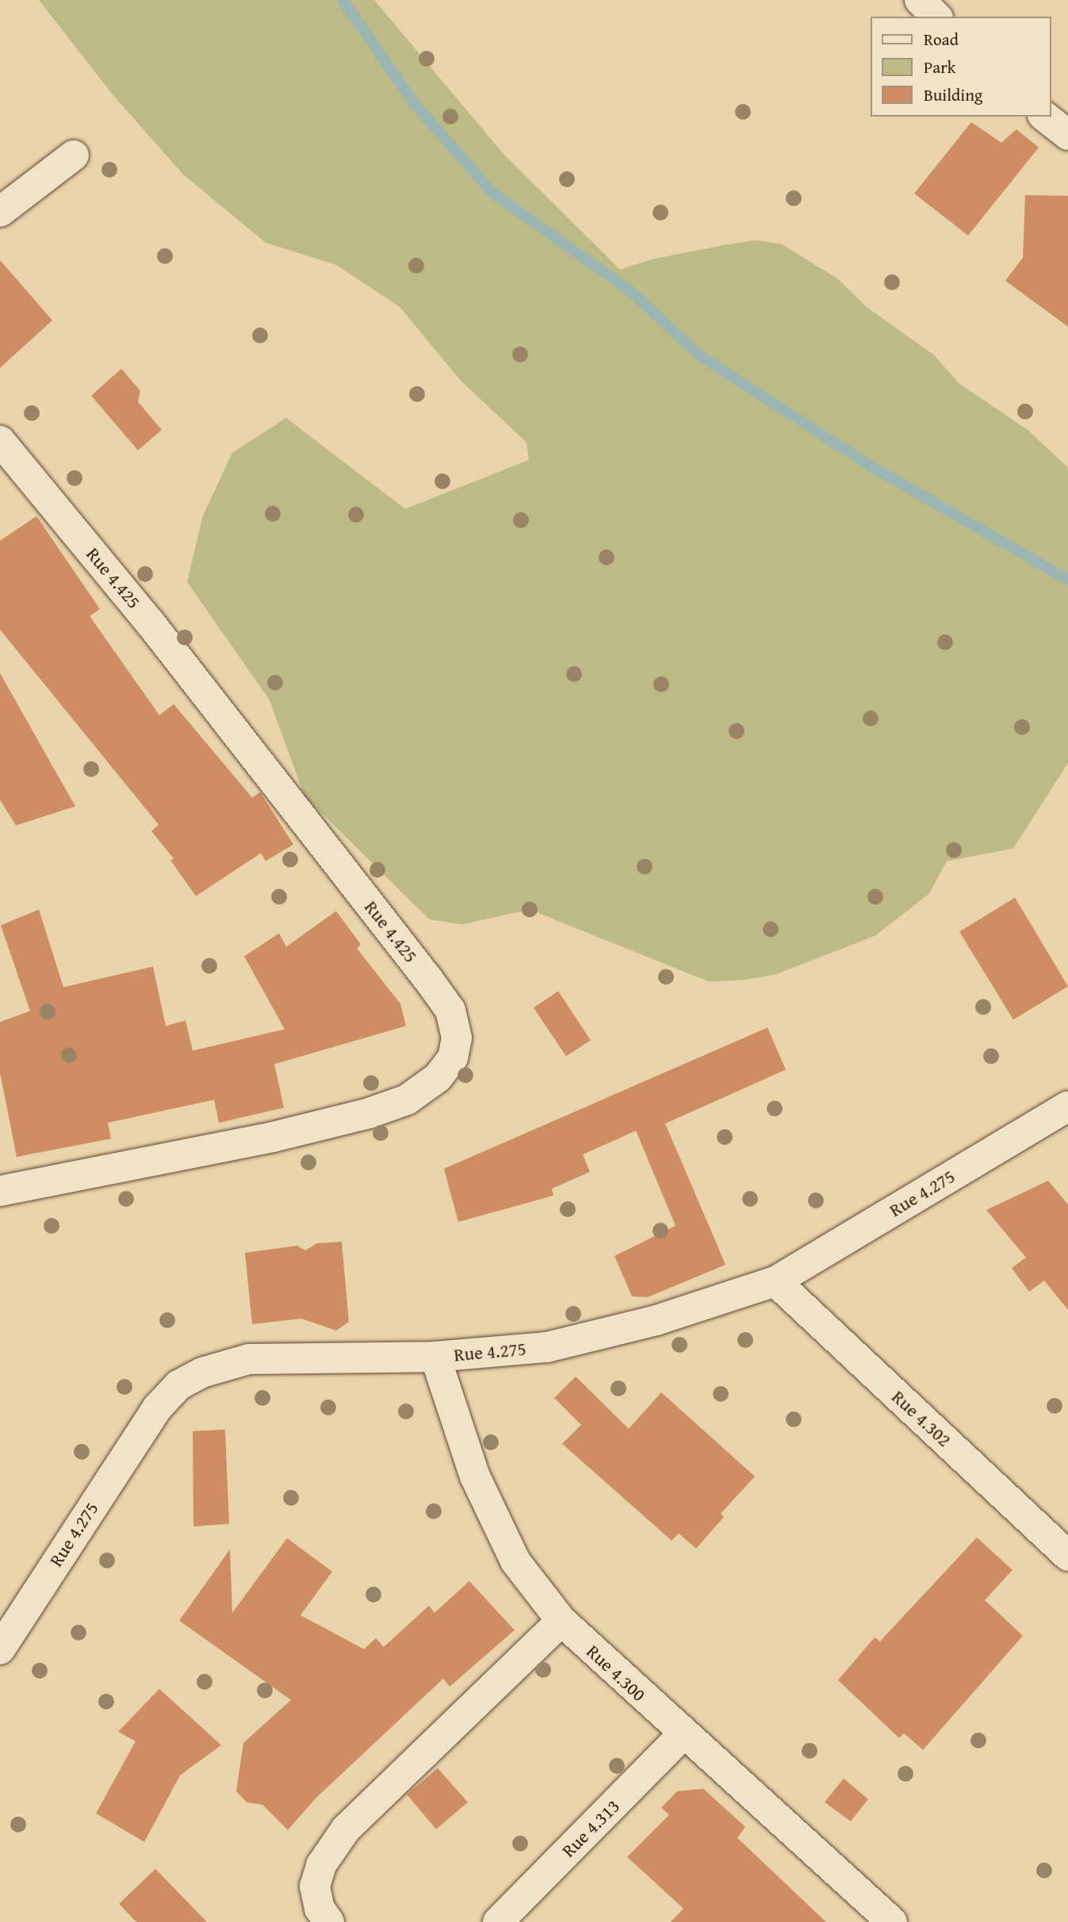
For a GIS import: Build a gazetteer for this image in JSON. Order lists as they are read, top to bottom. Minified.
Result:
{"streets":{"street":["Rue 4.425","Rue 4.275","Rue 4.302","Rue 4.300","Rue 4.313"]},"crossings":[["Rue 4.275","Rue 4.302"],["Rue 4.275","Rue 4.300"],["Rue 4.300","Rue 4.313"]],"legend":["Road","Park","Building"]}
